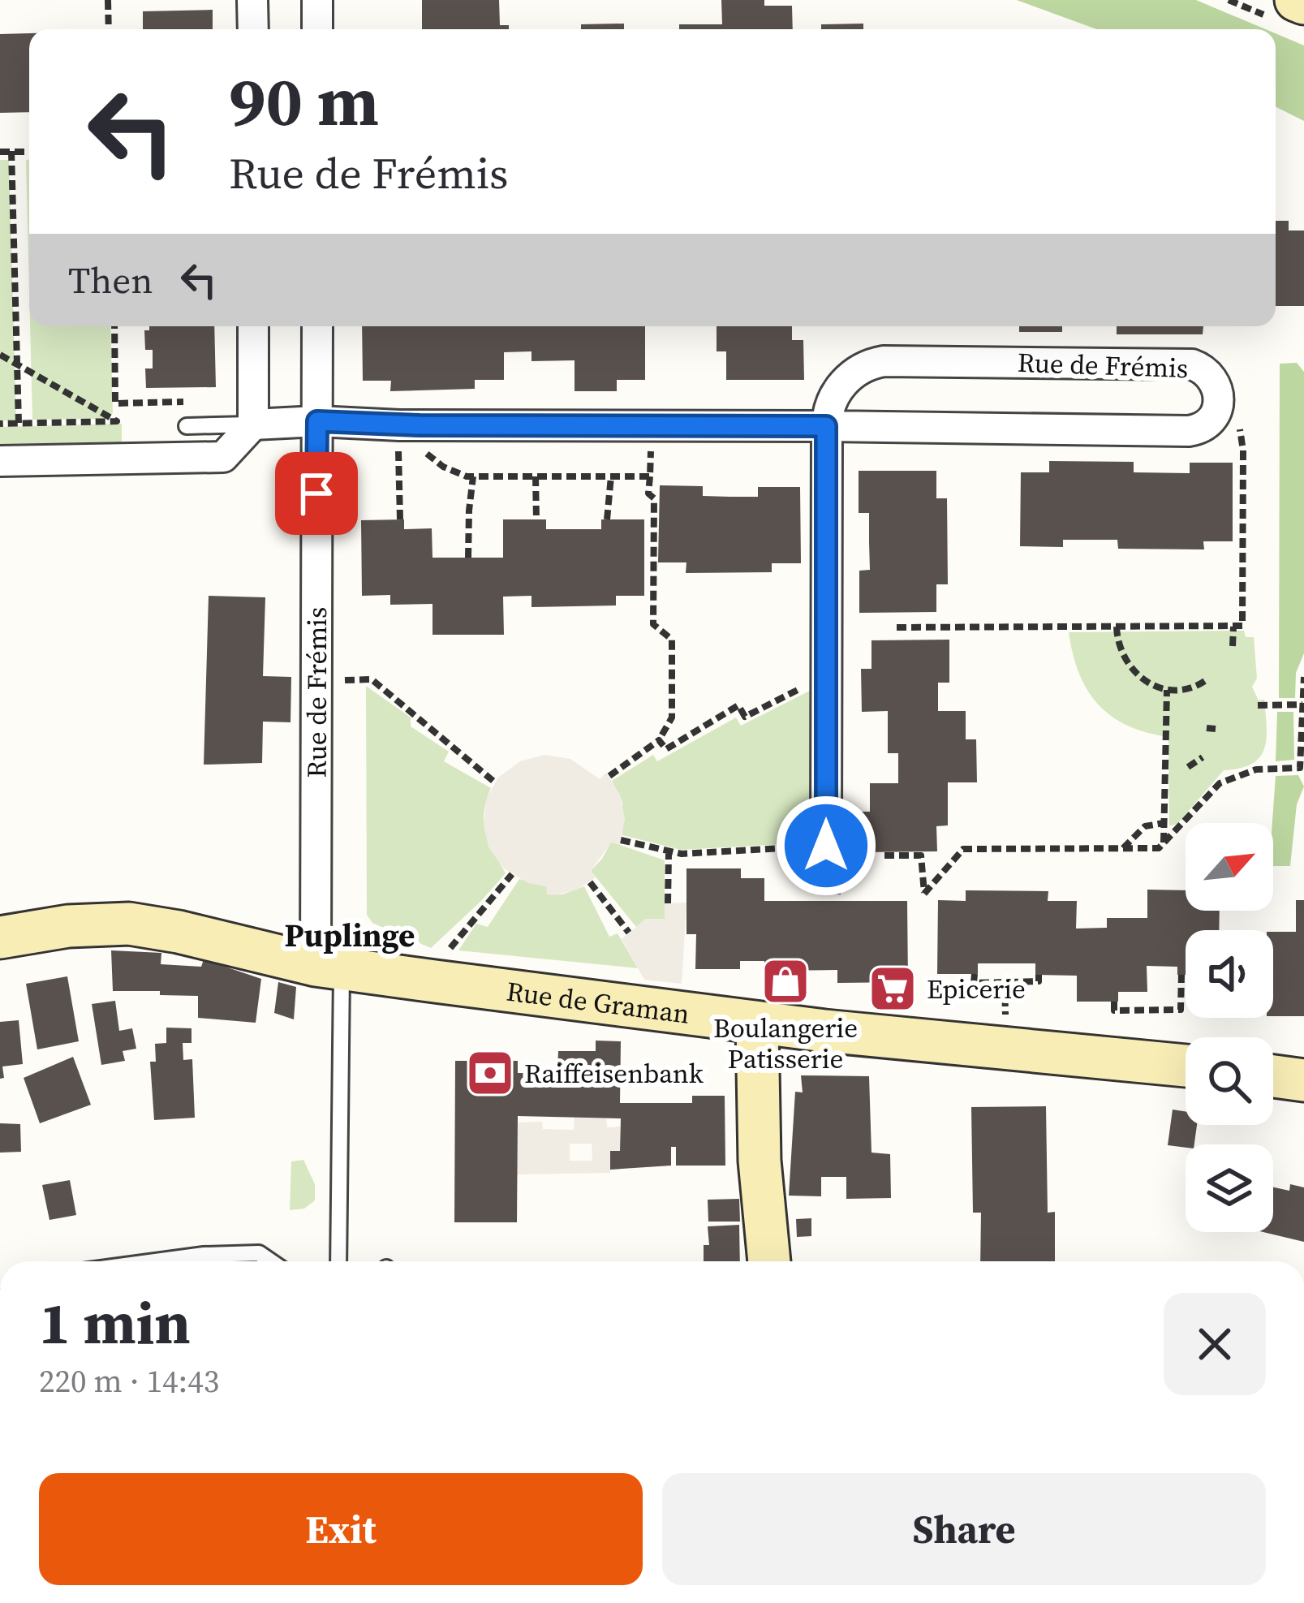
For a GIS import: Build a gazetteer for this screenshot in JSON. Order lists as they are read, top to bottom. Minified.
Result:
{"streets":{"street":["Rue de Frémis","Rue de Graman"]},"crossings":[["Rue de Frémis","Rue de Graman"]],"districts":["Puplinge"],"places":{"shop":["Boulangerie Patisserie"],"supermarket":["Epicerie"],"bank":["Raiffeisenbank"]},"north":"top right","page":{"turn":["90 m","Rue de Frémis"],"then":"Then","heading":["1 min","220 m · 14:43"],"buttons":["Exit","Share"]}}
